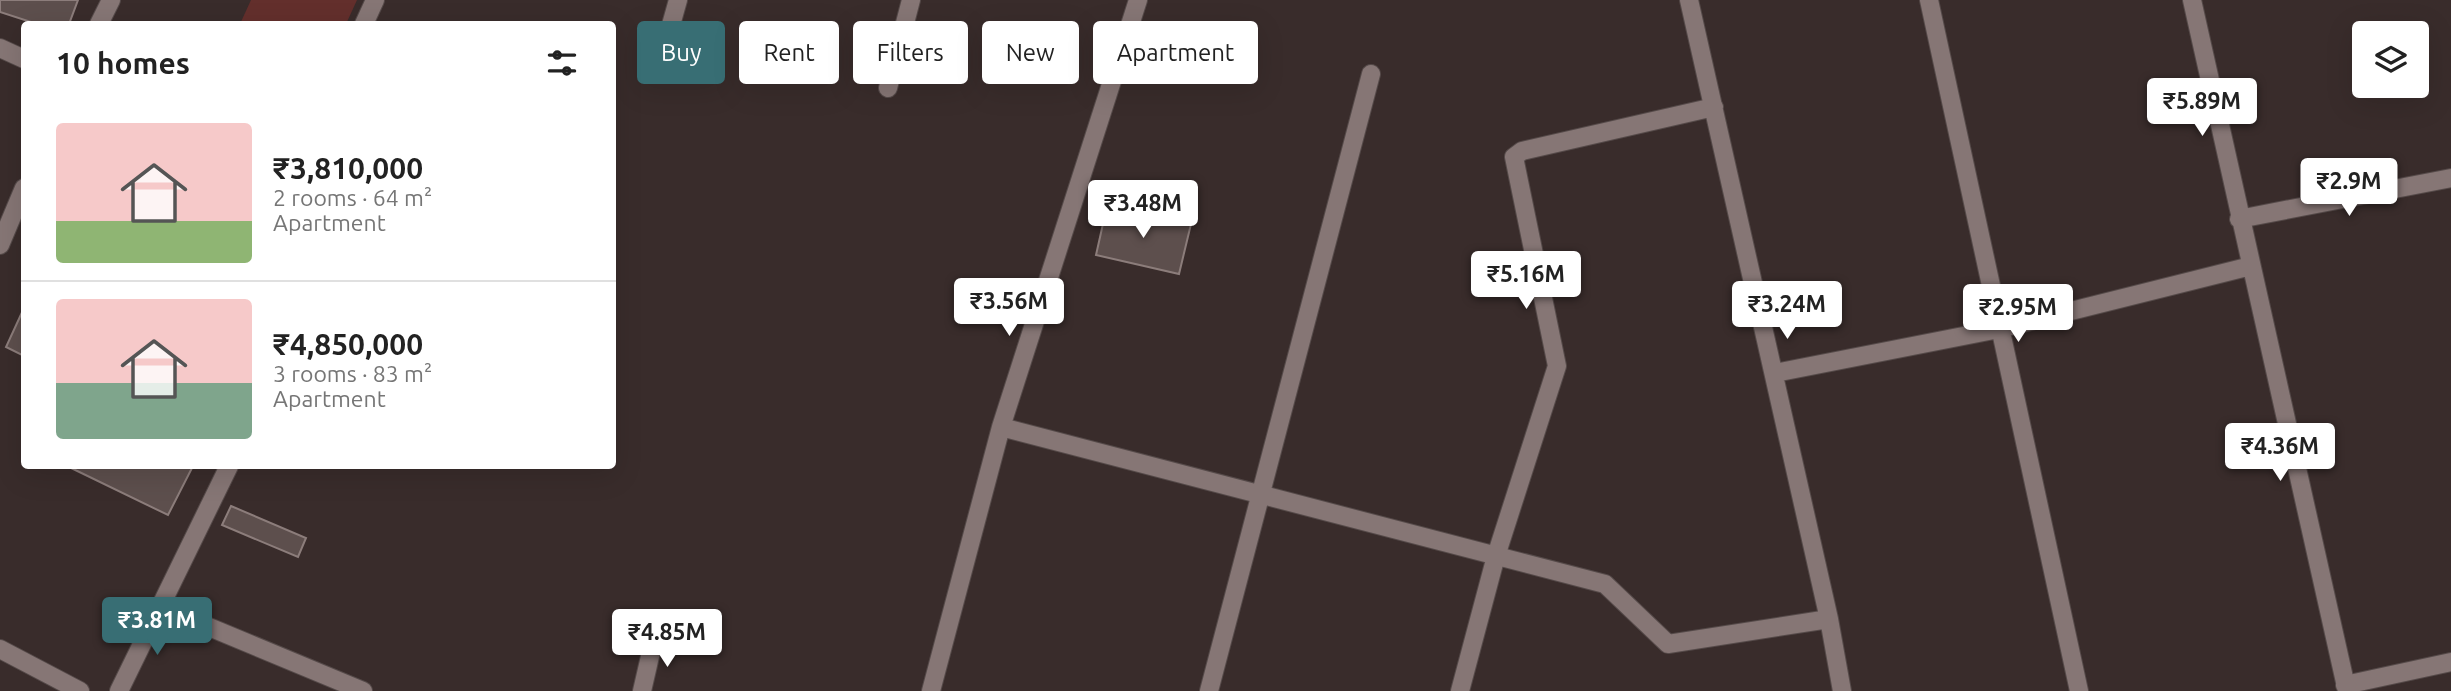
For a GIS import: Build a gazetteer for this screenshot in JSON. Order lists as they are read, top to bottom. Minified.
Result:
{"page":{"chip":["Buy","Rent","Filters","New","Apartment"],"heading":"10 homes","price":["₹5.89M","₹2.9M","₹3.48M","₹5.16M","₹3.56M","₹3.24M","₹2.95M","₹4.36M","₹3.81M","₹4.85M"],"list":[{"name":"₹3,810,000","note":"2 rooms · 64 m² · Apartment"},{"name":"₹4,850,000","note":"3 rooms · 83 m² · Apartment"}]}}
